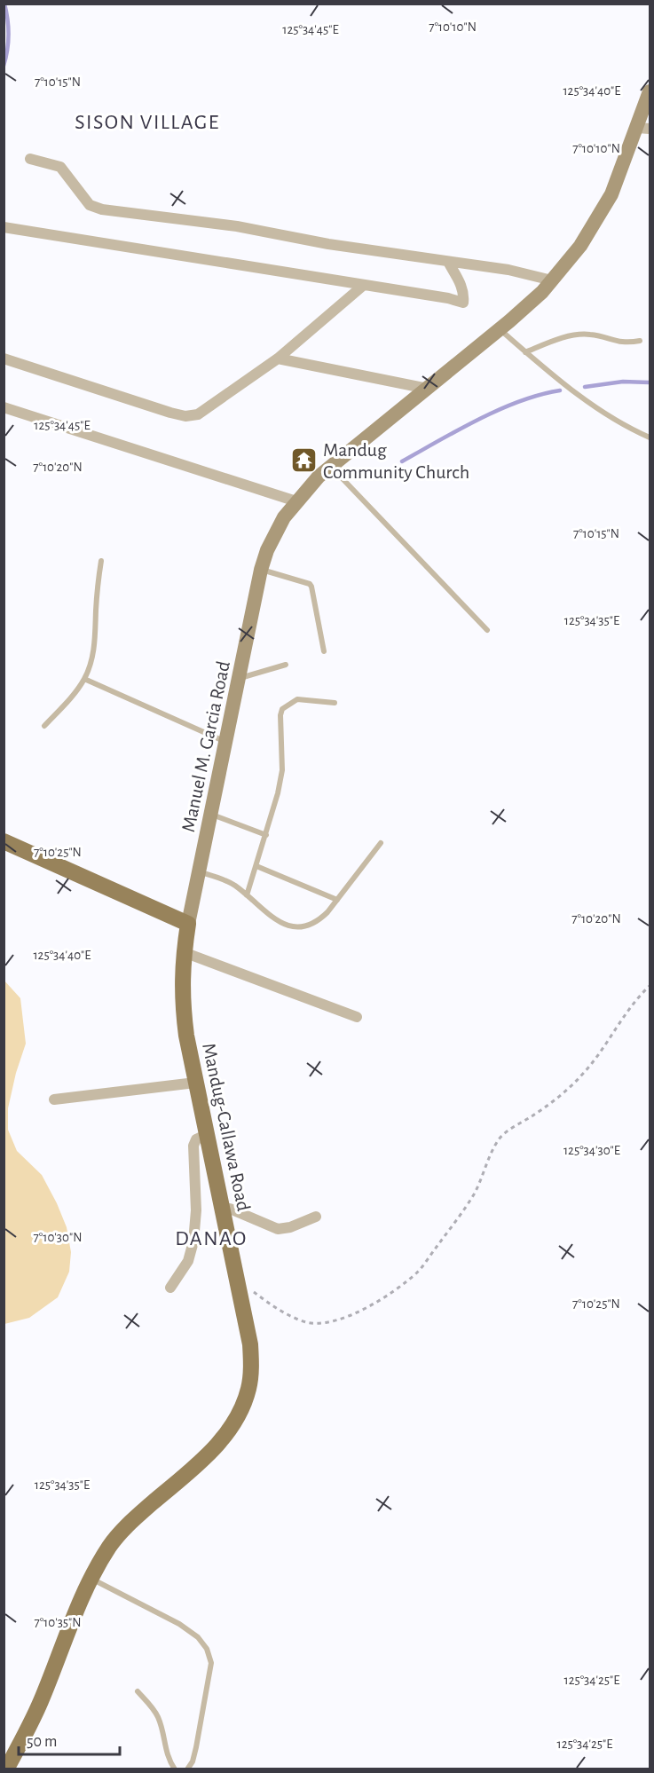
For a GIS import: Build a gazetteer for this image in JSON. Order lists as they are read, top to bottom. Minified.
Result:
{"streets":{"main road":["Manuel M. Garcia Road","Mandug-Callawa Road"]},"crossings":[["Manuel M. Garcia Road","Mandug-Callawa Road"]],"districts":["SISON VILLAGE","DANAO"],"places":{"temple":["Mandug Community Church"]},"scale_bar":"50 m","coordinates":["7°10'10\"N","125°34'45\"E","7°10'15\"N","125°34'40\"E","7°10'20\"N","125°34'35\"E","7°10'25\"N","125°34'30\"E","7°10'30\"N","7°10'35\"N","125°34'25\"E"]}
